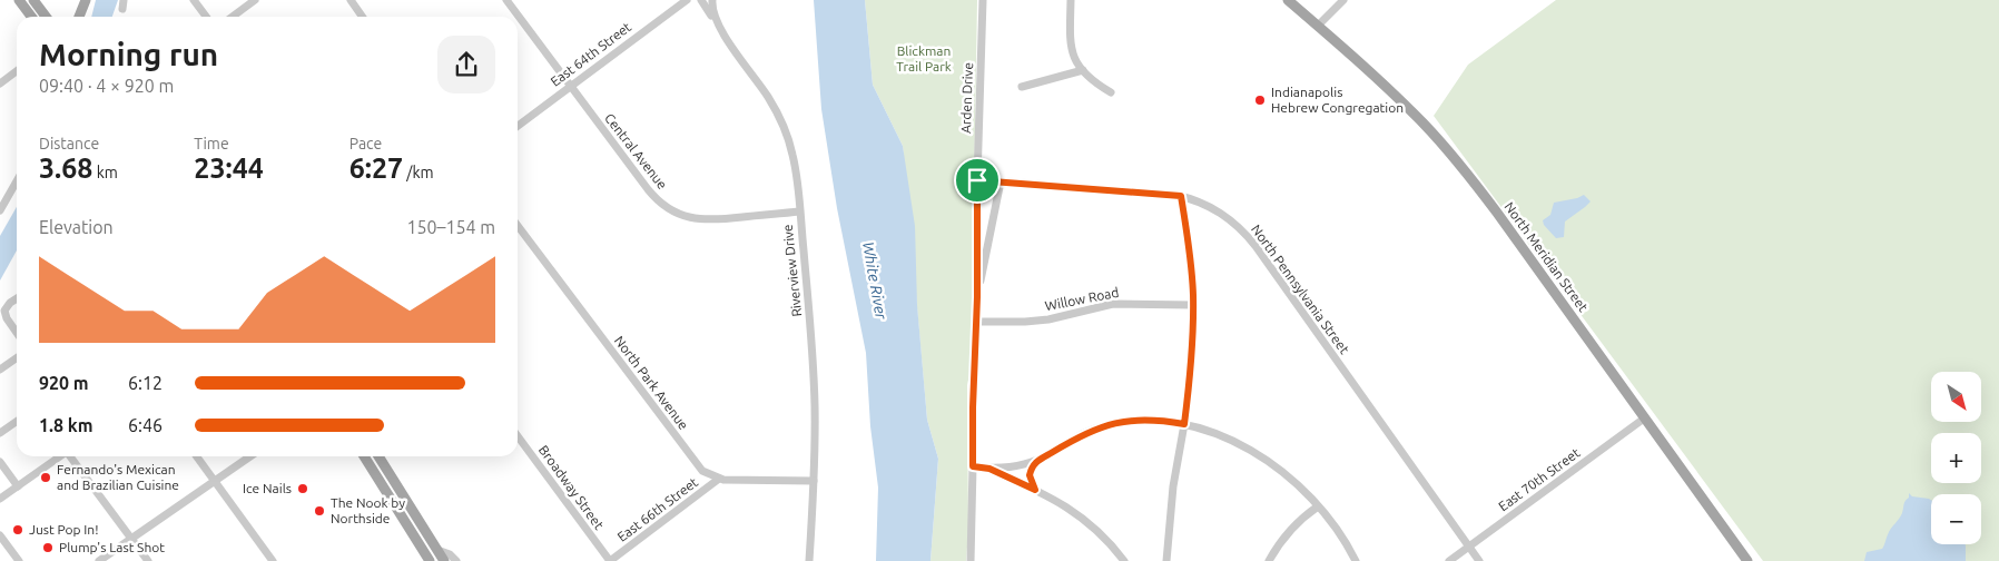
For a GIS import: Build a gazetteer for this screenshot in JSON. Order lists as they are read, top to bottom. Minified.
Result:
{"streets":{"main road":["North Meridian Street"],"street":["East 64th Street","Arden Drive","Central Avenue","Riverview Drive","North Pennsylvania Street","Willow Road","North Park Avenue","East 70th Street","Broadway Street","East 66th Street"]},"crossings":[["East 64th Street","Central Avenue"],["Arden Drive","North Pennsylvania Street"],["Arden Drive","Willow Road"],["Central Avenue","Riverview Drive"],["North Meridian Street","East 70th Street"],["North Pennsylvania Street","East 70th Street"],["North Park Avenue","East 66th Street"],["Broadway Street","East 66th Street"]],"water":["White River"],"parks":["Blickman Trail Park"],"places":["Indianapolis Hebrew Congregation","Fernando's Mexican and Brazilian Cuisine","Ice Nails","The Nook by Northside","Just Pop In!","Plump's Last Shot"],"north":"bottom right","page":{"heading":["Morning run","09:40 · 4 × 920 m"],"stats":[["Distance","3.68 km"],["Time","23:44"],["Pace","6:27 /km"]],"chart":["Elevation","150–154 m"],"list":[{"name":"920 m","note":"6:12"},{"name":"1.8 km","note":"6:46"}],"map_buttons":["+","−"]}}
